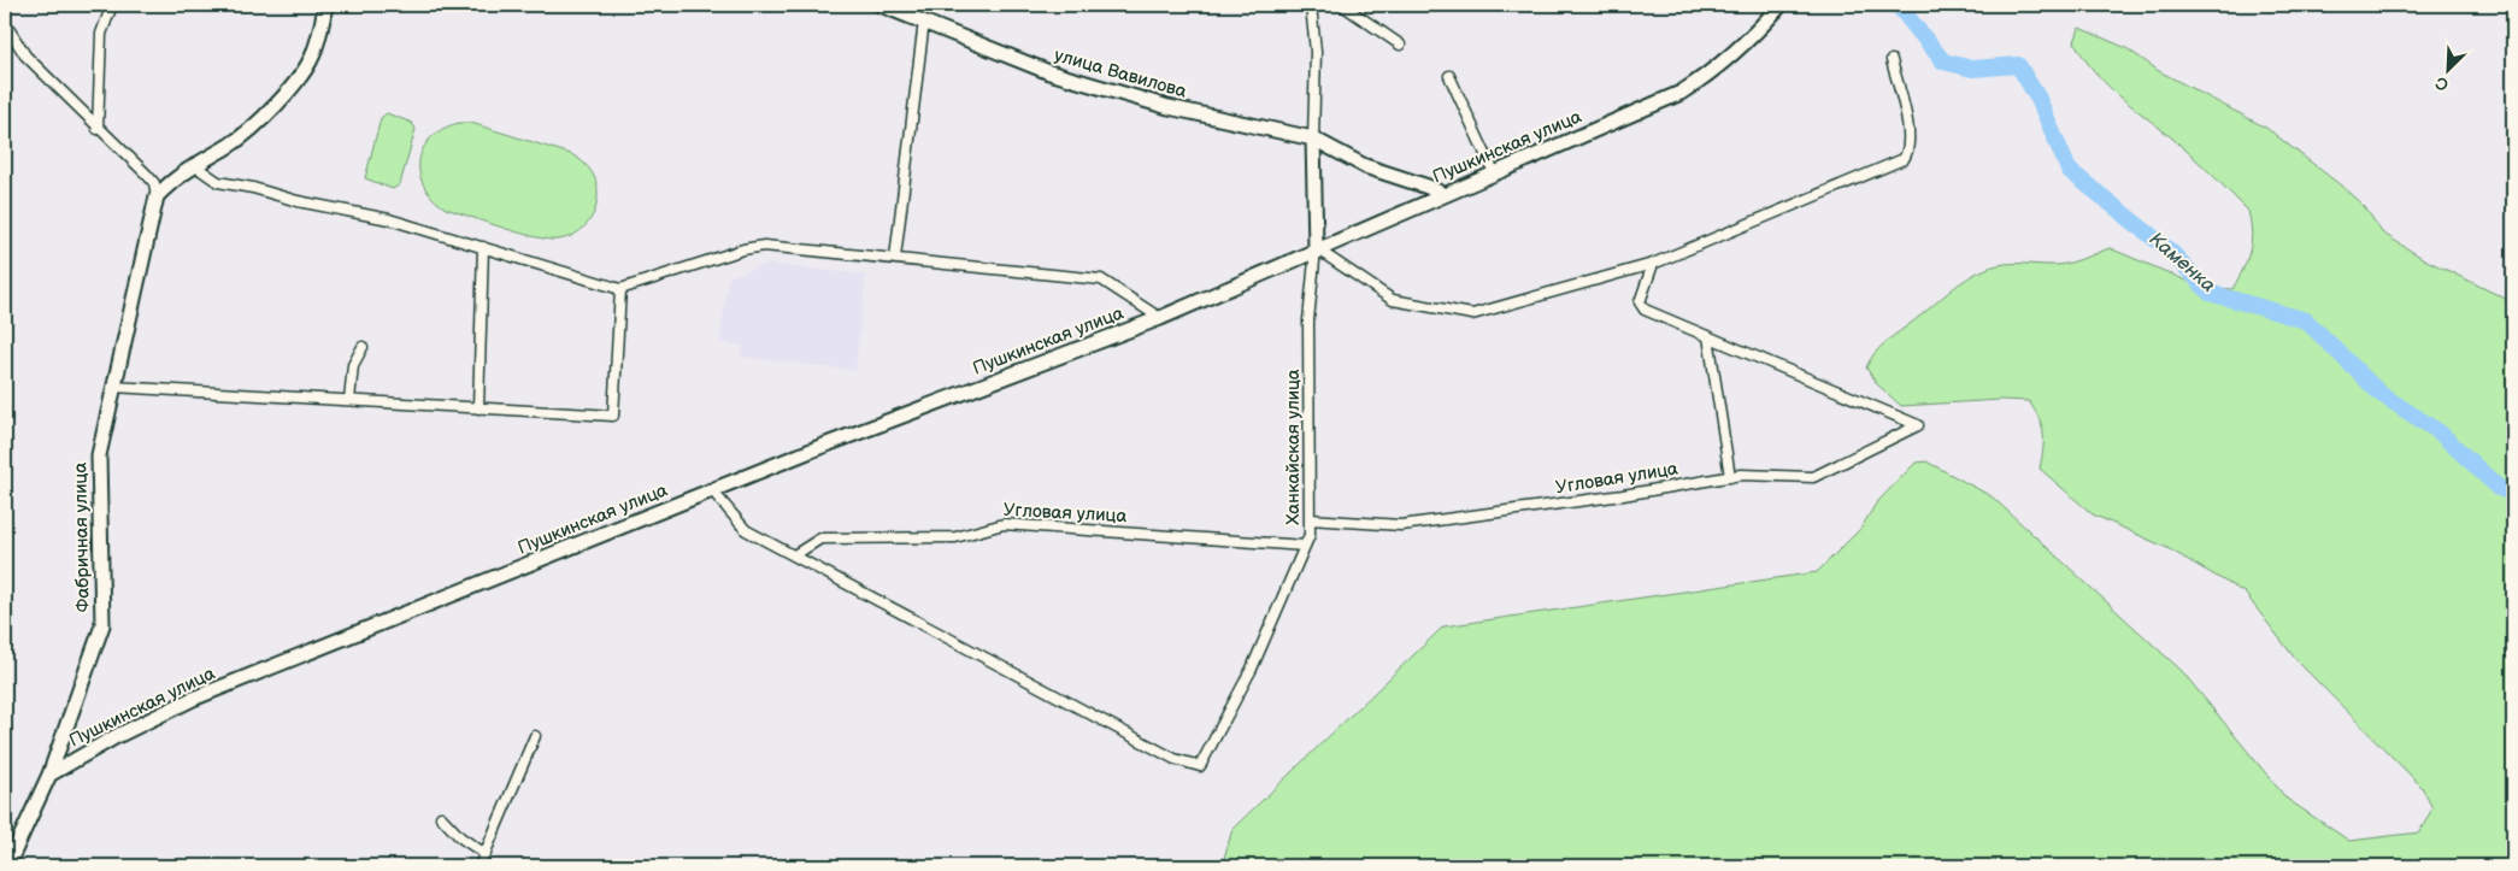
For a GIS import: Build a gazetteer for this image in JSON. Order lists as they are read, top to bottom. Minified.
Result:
{"streets":{"main road":["улица Вавилова","Пушкинская улица","Фабричная улица"],"street":["Ханкайская улица","Угловая улица"]},"crossings":[["улица Вавилова","Пушкинская улица"],["Пушкинская улица","Ханкайская улица"],["Пушкинская улица","Фабричная улица"],["Ханкайская улица","Угловая улица"]],"water":["Каменка"],"north":"bottom left"}
